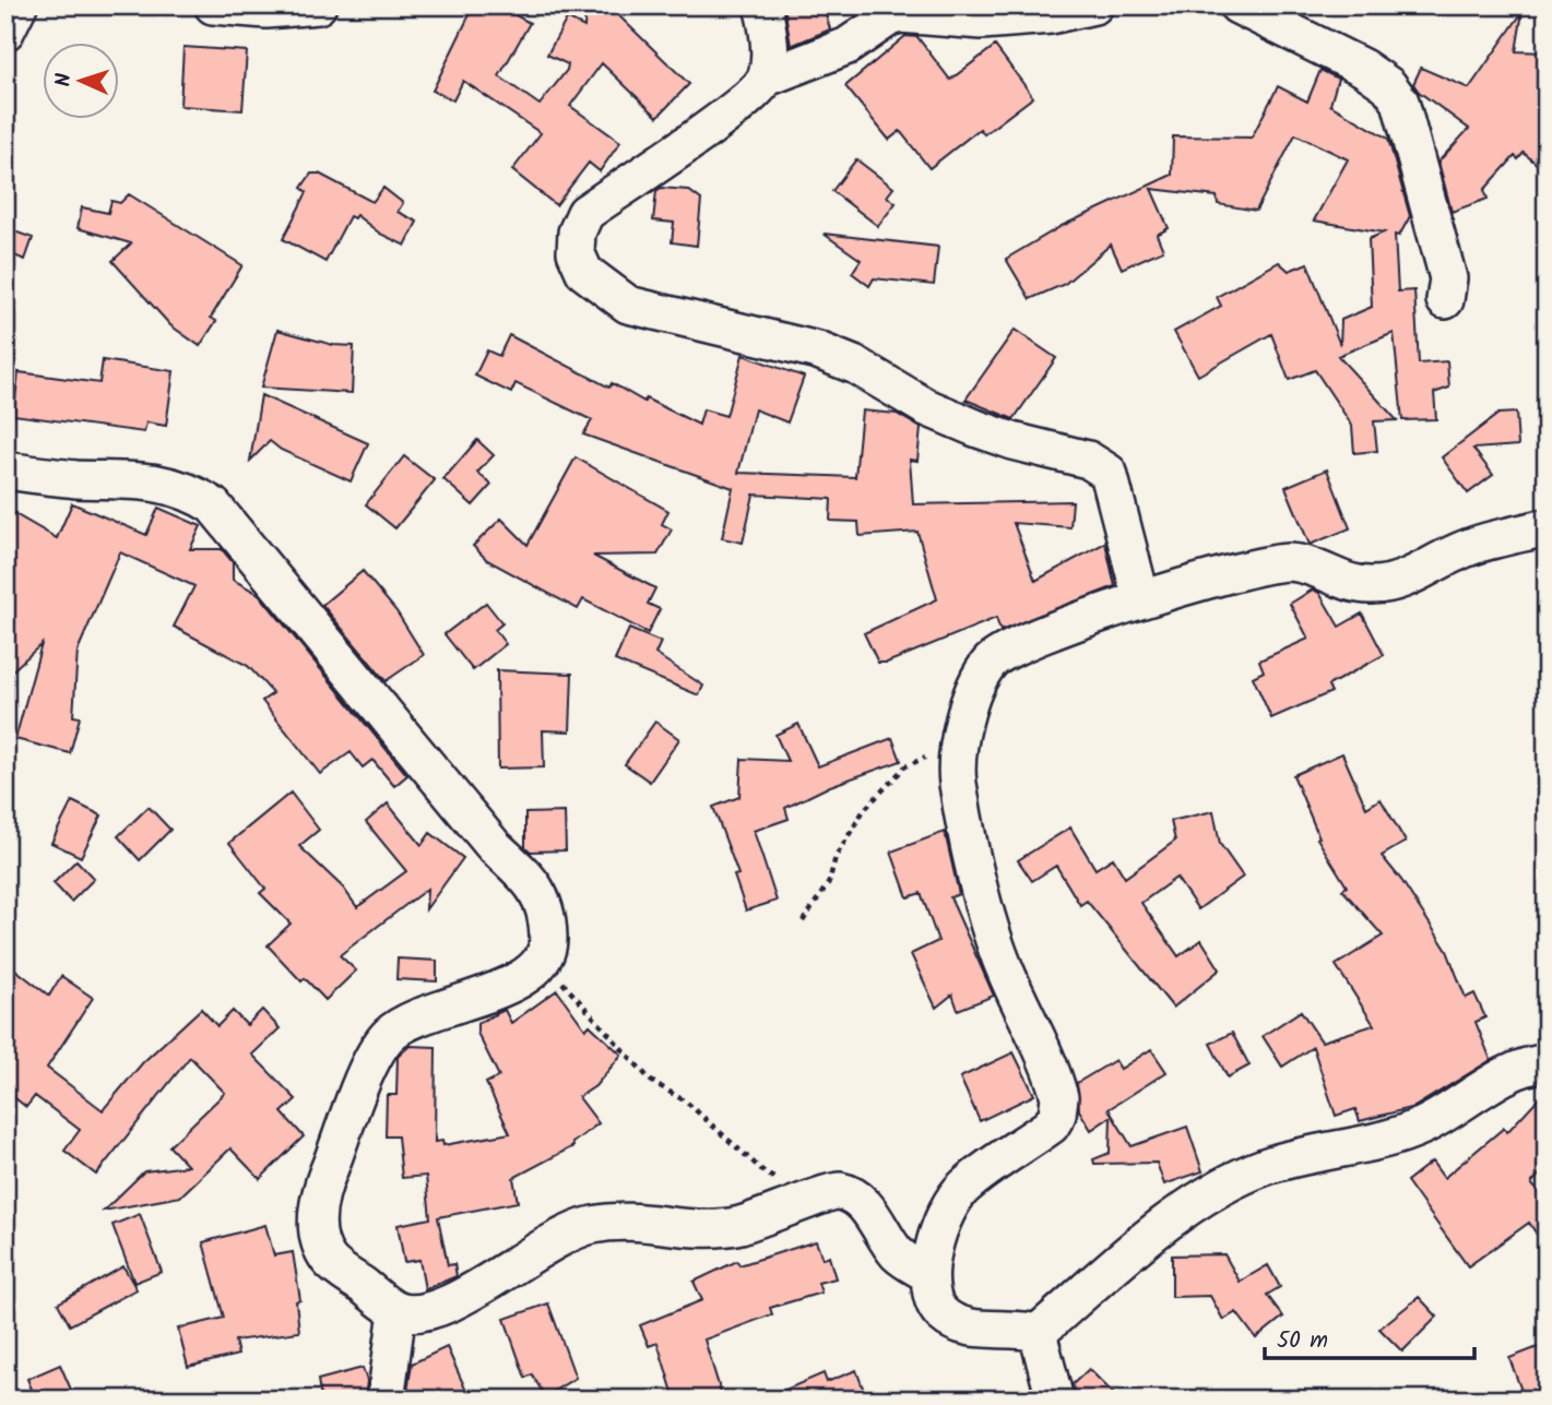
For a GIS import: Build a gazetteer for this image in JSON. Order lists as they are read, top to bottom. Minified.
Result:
{"scale_bar":"50 m","north":"left"}
